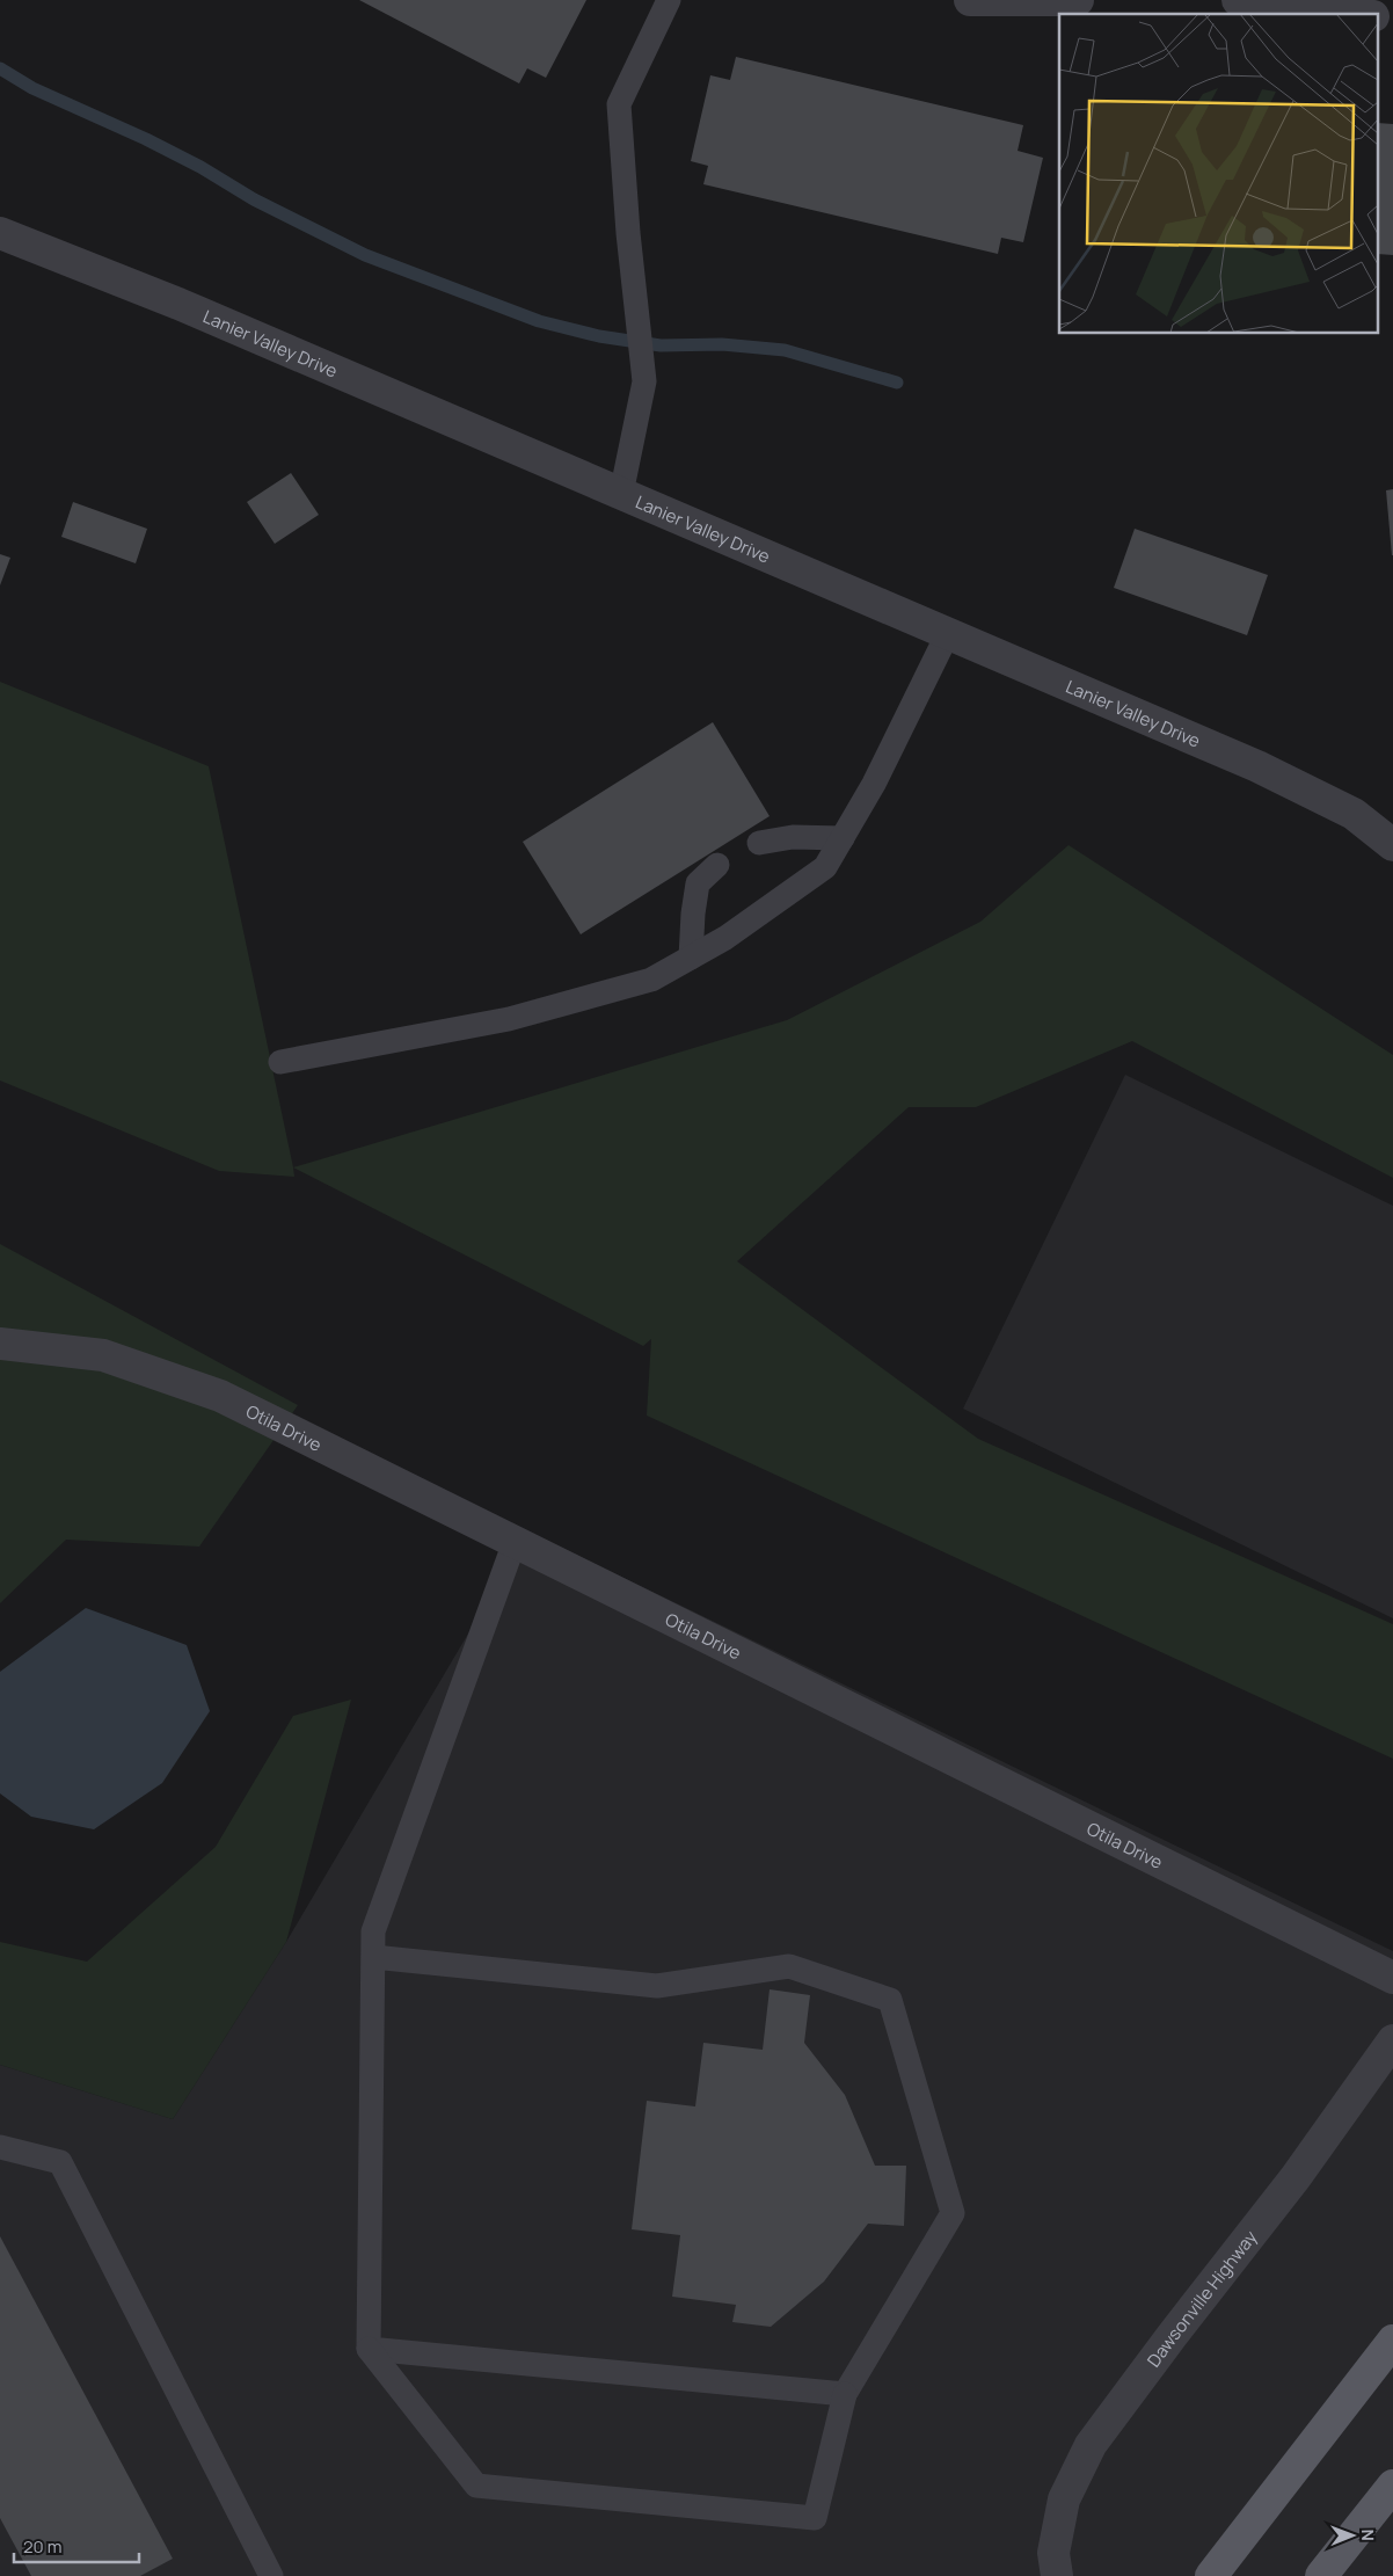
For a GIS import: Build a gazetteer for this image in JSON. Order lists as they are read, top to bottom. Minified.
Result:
{"streets":{"street":["Lanier Valley Drive","Otila Drive","Dawsonville Highway"]},"scale_bar":"20 m","north":"right"}
